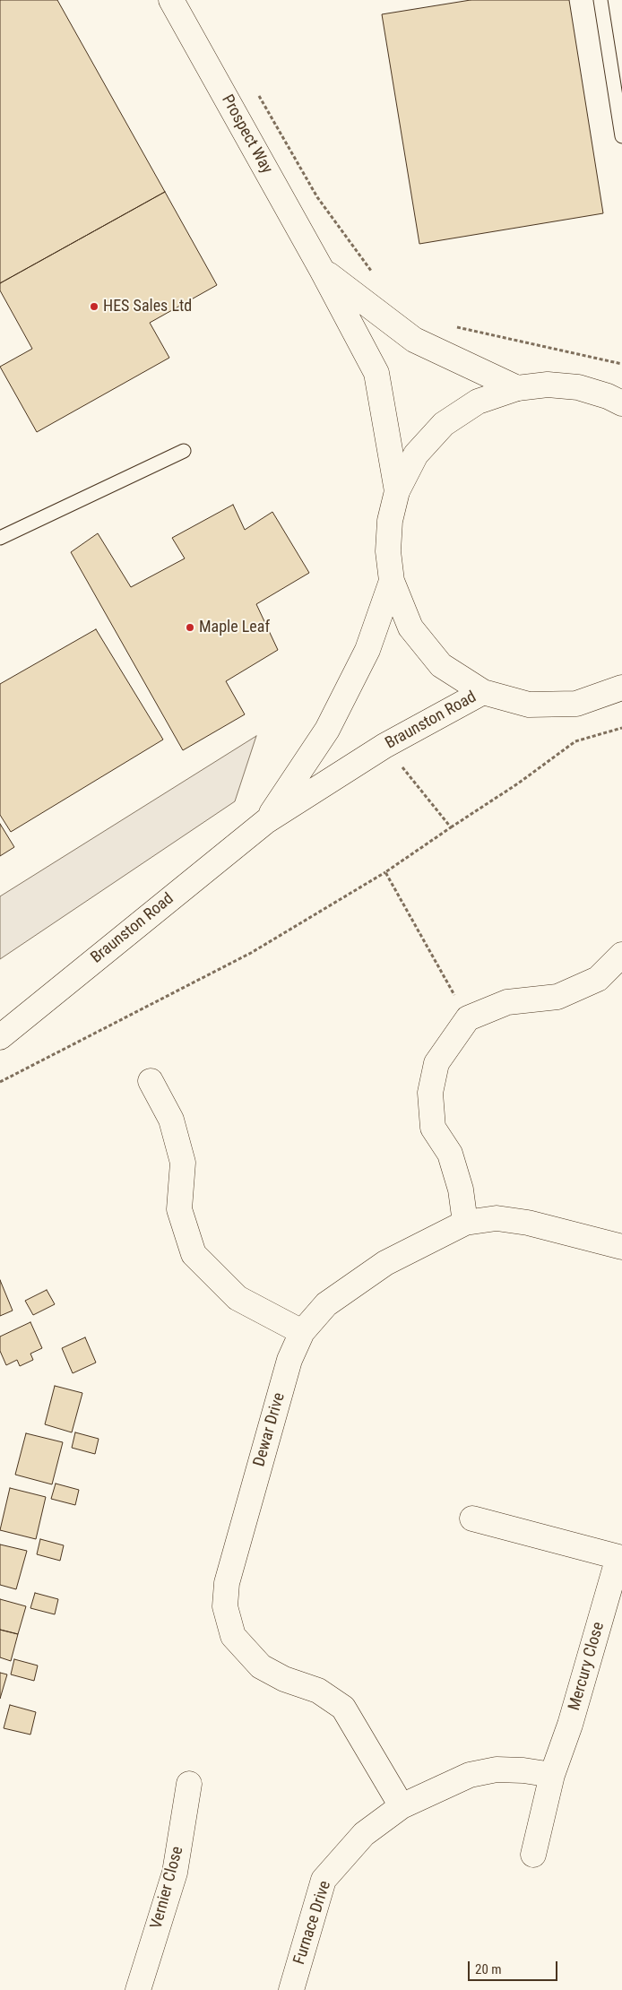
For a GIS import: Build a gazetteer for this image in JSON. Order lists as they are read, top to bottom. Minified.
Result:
{"streets":{"main road":["Prospect Way","Braunston Road","Dewar Drive","Mercury Close","Vernier Close","Furnace Drive"]},"crossings":[["Dewar Drive","Furnace Drive"]],"places":["HES Sales Ltd","Maple Leaf"],"scale_bar":"20 m"}
